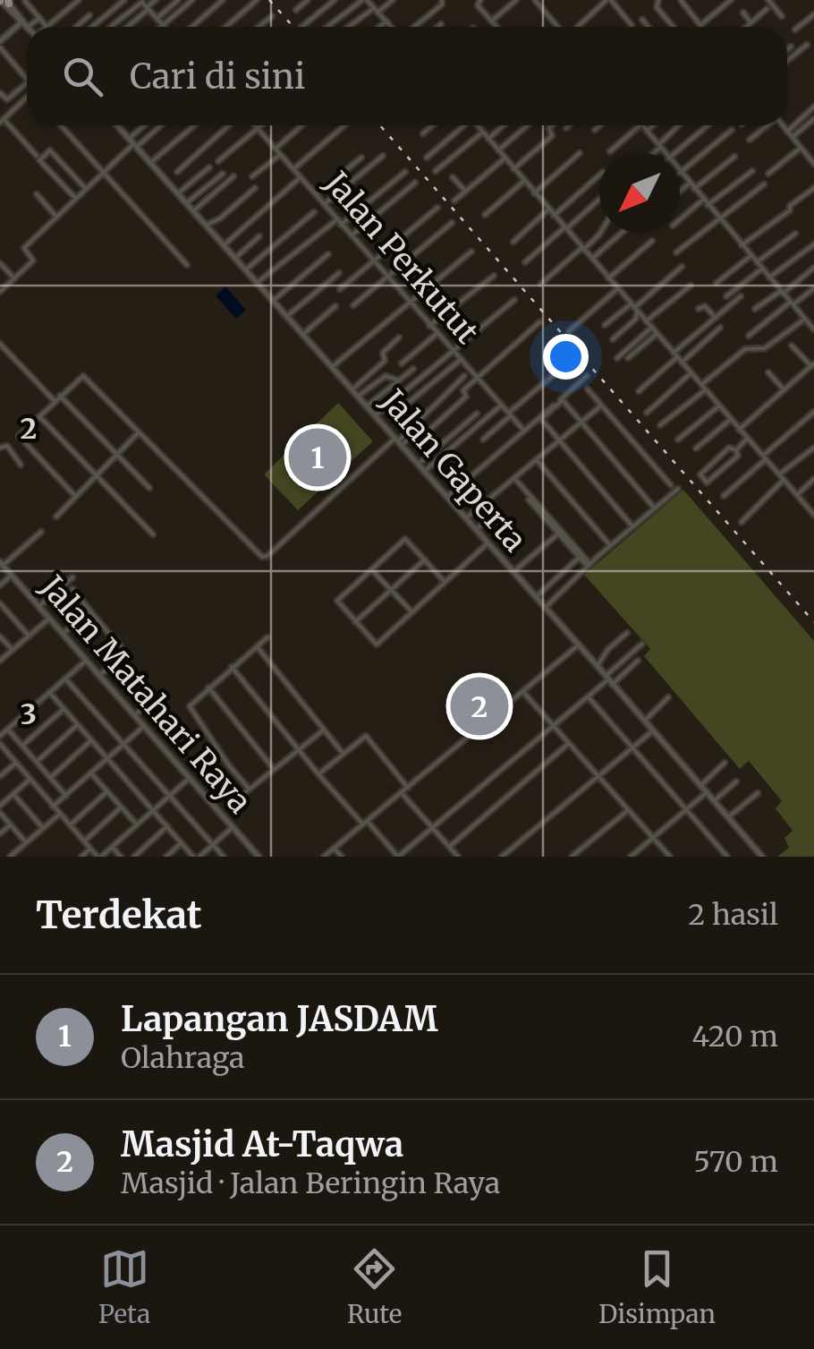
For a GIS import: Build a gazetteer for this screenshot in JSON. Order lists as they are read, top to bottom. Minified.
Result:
{"streets":{"street":["Jalan Perkutut","Jalan Gaperta","Jalan Matahari Raya"]},"north":"bottom left","page":{"search":"Cari di sini","pins":["1","2"],"heading":["Terdekat","2 hasil"],"list":[{"mark":"1","name":"Lapangan JASDAM","note":"Olahraga","value":"420 m"},{"mark":"2","name":"Masjid At-Taqwa","note":"Masjid · Jalan Beringin Raya","value":"570 m"}],"nav":["Peta","Rute","Disimpan"]},"grid":{"rows":["2","3"]}}
